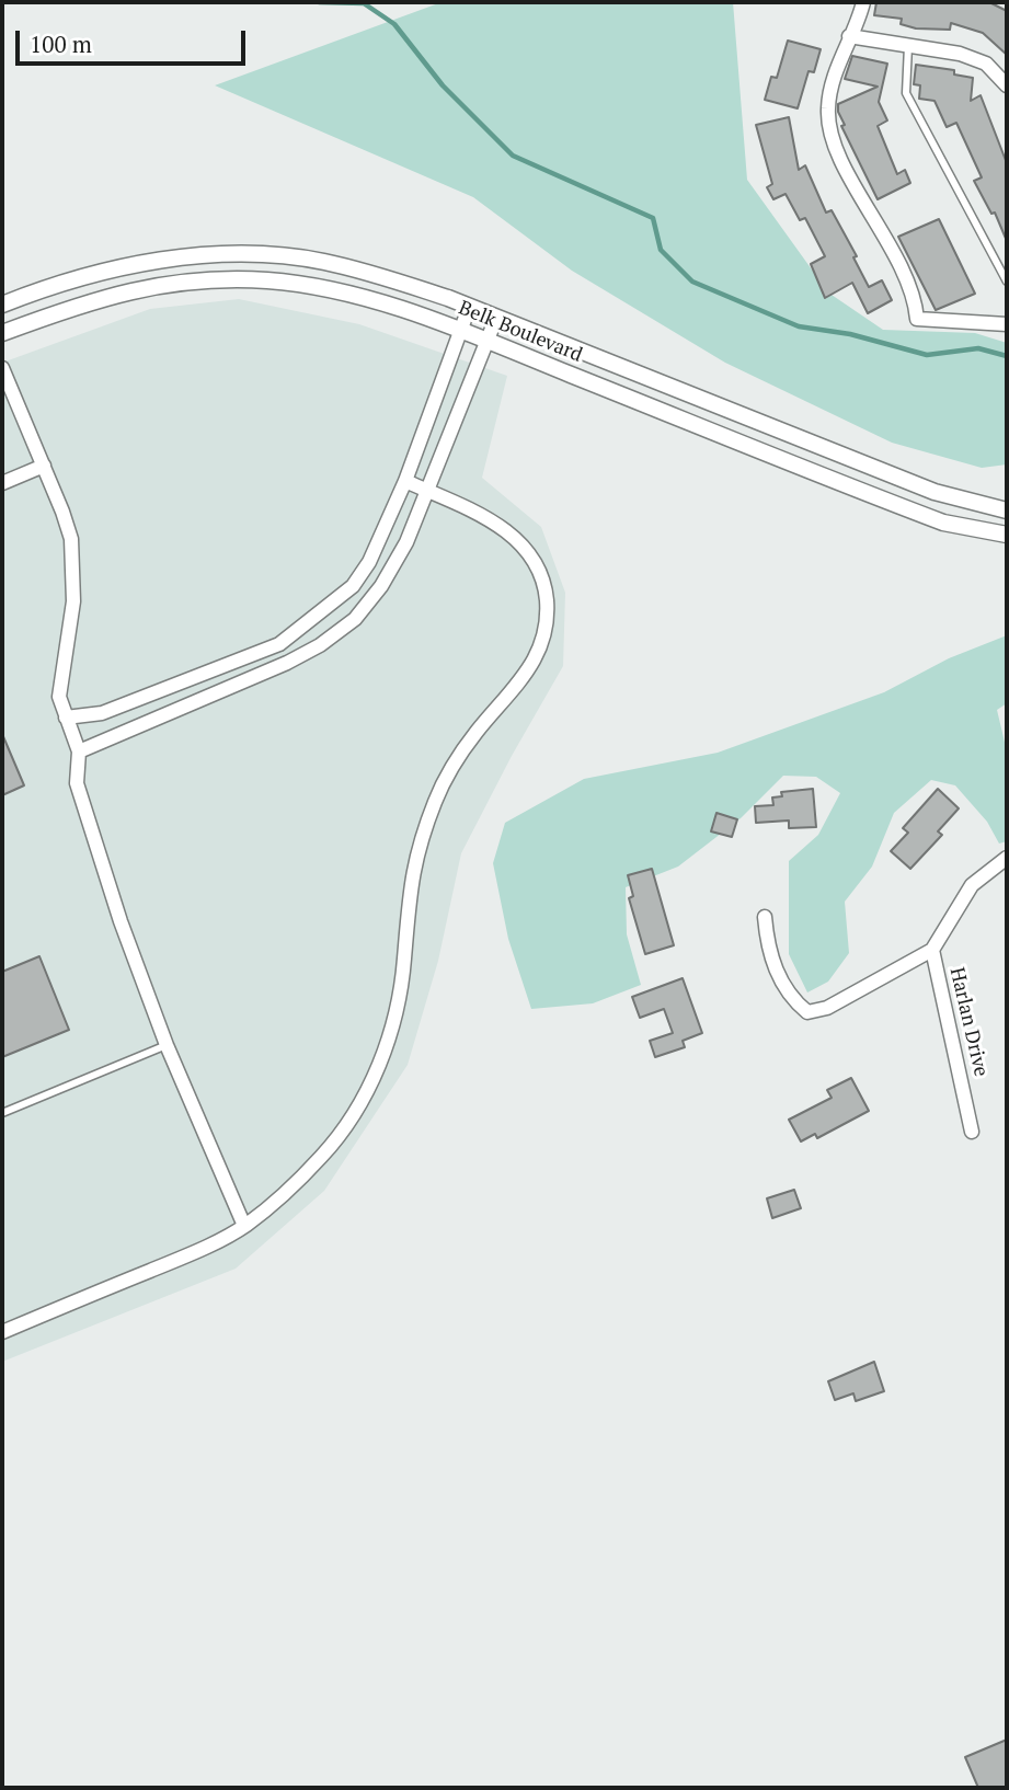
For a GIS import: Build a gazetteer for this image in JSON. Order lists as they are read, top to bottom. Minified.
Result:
{"streets":{"street":["Belk Boulevard","Harlan Drive"]},"scale_bar":"100 m"}
